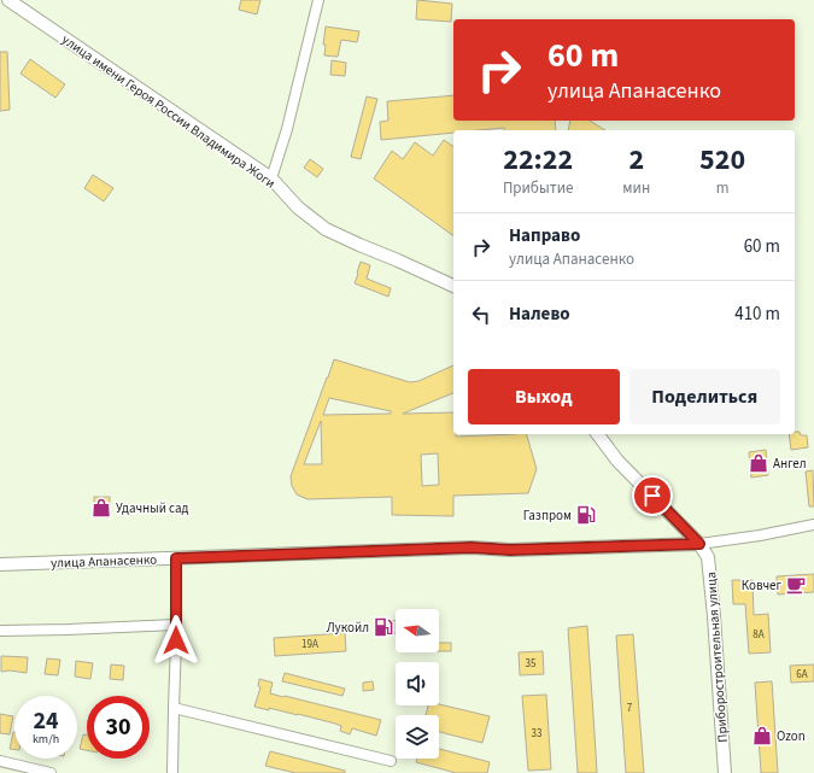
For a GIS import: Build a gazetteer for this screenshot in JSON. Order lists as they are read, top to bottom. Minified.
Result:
{"streets":{"main road":["улица имени Героя России Владимира Жоги","улица Апанасенко","Приборостроительная улица"]},"crossings":[["улица Апанасенко","Приборостроительная улица"]],"places":{"shop":["Ангел","Удачный сад","Ozon"],"fuel station":["Газпром","Лукойл"],"cafe":["Ковчег"]},"house_numbers":["8А","19А","35","6А","7","33"],"north":"left","page":{"turn":["60 m","улица Апанасенко"],"eta":["22:22","Прибытие","2","мин","520","m"],"list":[{"name":"Направо","note":"улица Апанасенко","value":"60 m"},{"name":"Налево","value":"410 m"}],"buttons":["Выход","Поделиться"],"speed":"24 km/h","limit":"30"}}
